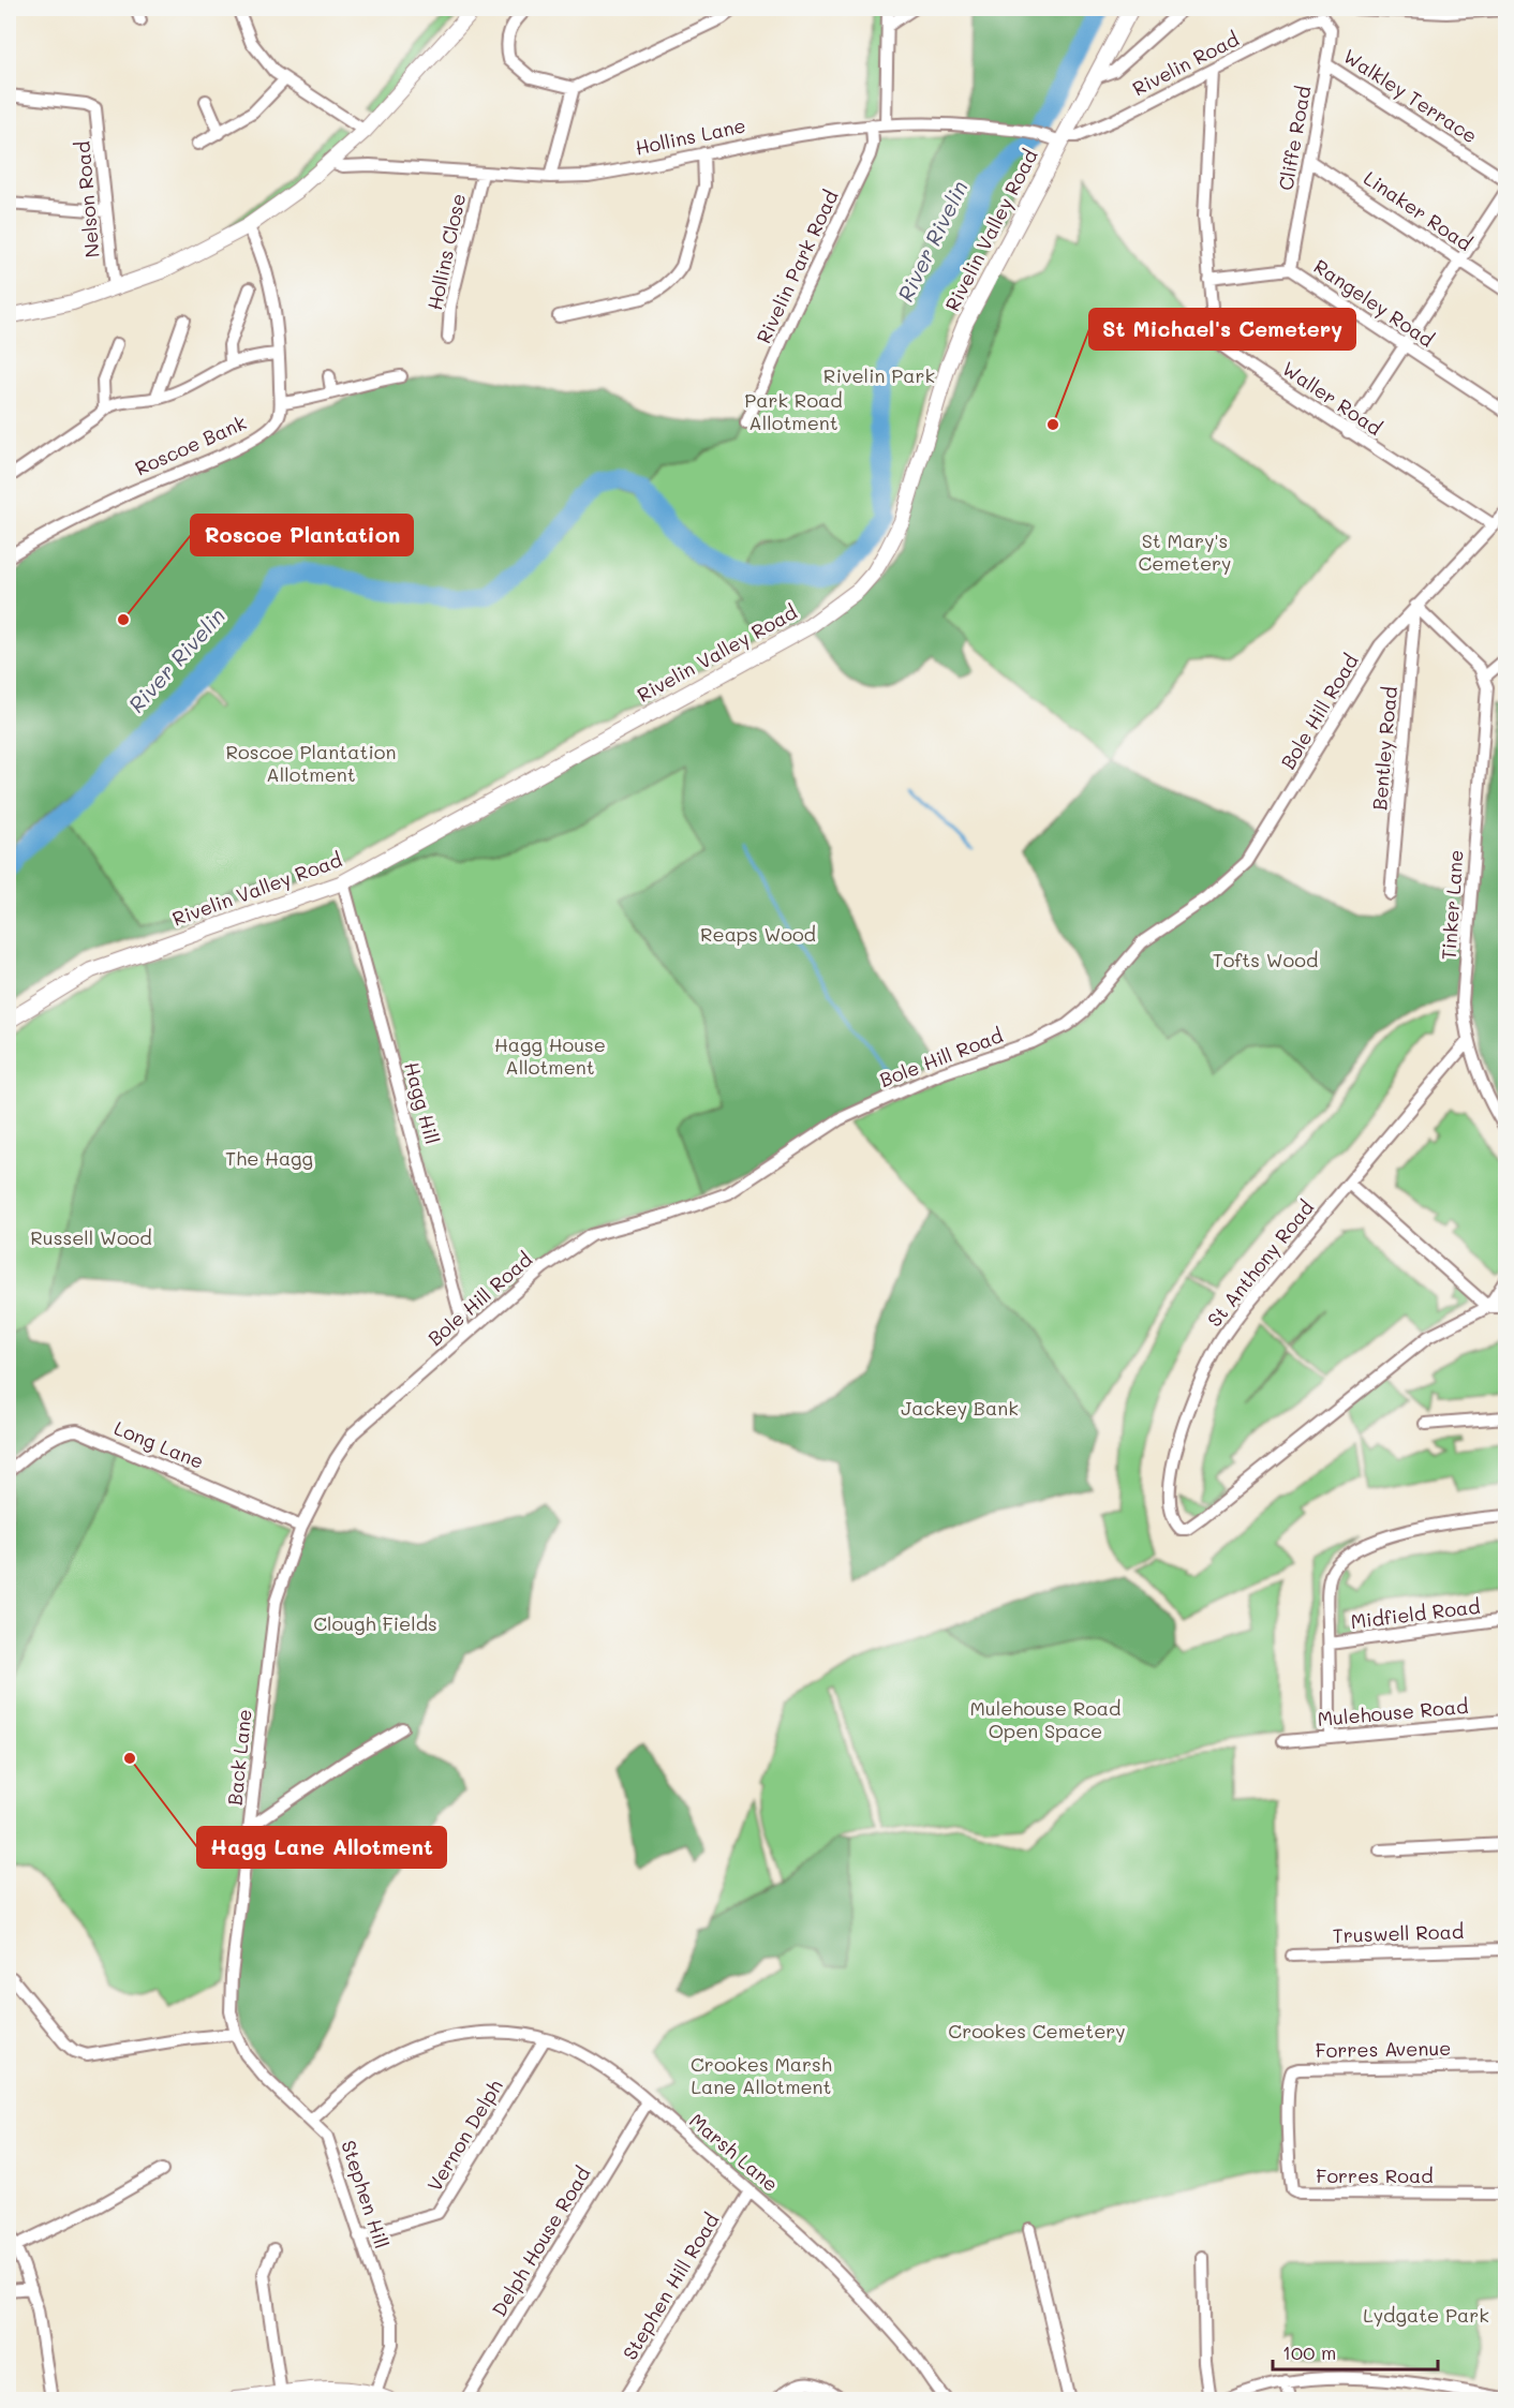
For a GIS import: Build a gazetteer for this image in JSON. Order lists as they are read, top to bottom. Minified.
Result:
{"streets":{"main road":["Rivelin Valley Road"],"street":["Rivelin Road","Walkley Terrace","Hollins Lane","Cliffe Road","Nelson Road","Linaker Road","Hollins Close","Rivelin Park Road","Rangeley Road","Waller Road","Roscoe Bank","Bole Hill Road","Bentley Road","Tinker Lane","Hagg Hill","St Anthony Road","Long Lane","Midfield Road","Mulehouse Road","Back Lane","Truswell Road","Forres Avenue","Vernon Delph","Marsh Lane","Forres Road","Stephen Hill","Delph House Road","Stephen Hill Road"]},"crossings":[["Rivelin Road","Hollins Lane"],["Rivelin Road","Cliffe Road"],["Rivelin Road","Rivelin Valley Road"],["Rivelin Road","Waller Road"],["Walkley Terrace","Cliffe Road"],["Hollins Lane","Rivelin Valley Road"],["Hollins Lane","Hollins Close"],["Hollins Lane","Rivelin Park Road"],["Cliffe Road","Linaker Road"],["Cliffe Road","Rangeley Road"],["Rivelin Valley Road","Hagg Hill"],["Rangeley Road","Waller Road"],["Waller Road","Bole Hill Road"],["Bole Hill Road","Bentley Road"],["Bole Hill Road","Hagg Hill"],["Bole Hill Road","Long Lane"],["Bole Hill Road","Back Lane"],["Tinker Lane","St Anthony Road"],["Long Lane","Back Lane"],["Back Lane","Stephen Hill"],["Forres Avenue","Forres Road"],["Vernon Delph","Marsh Lane"],["Vernon Delph","Stephen Hill"],["Marsh Lane","Stephen Hill"],["Marsh Lane","Delph House Road"],["Marsh Lane","Stephen Hill Road"]],"water":["River Rivelin"],"parks":["Rivelin Park","Park Road Allotment","St Mary's Cemetery","Roscoe Plantation Allotment","Reaps Wood","Tofts Wood","Hagg House Allotment","The Hagg","Russell Wood","Jackey Bank","Clough Fields","Mulehouse Road Open Space","Crookes Cemetery","Crookes Marsh Lane Allotment","Lydgate Park"],"places":["St Michael's Cemetery","Roscoe Plantation","Hagg Lane Allotment"],"scale_bar":"100 m"}
